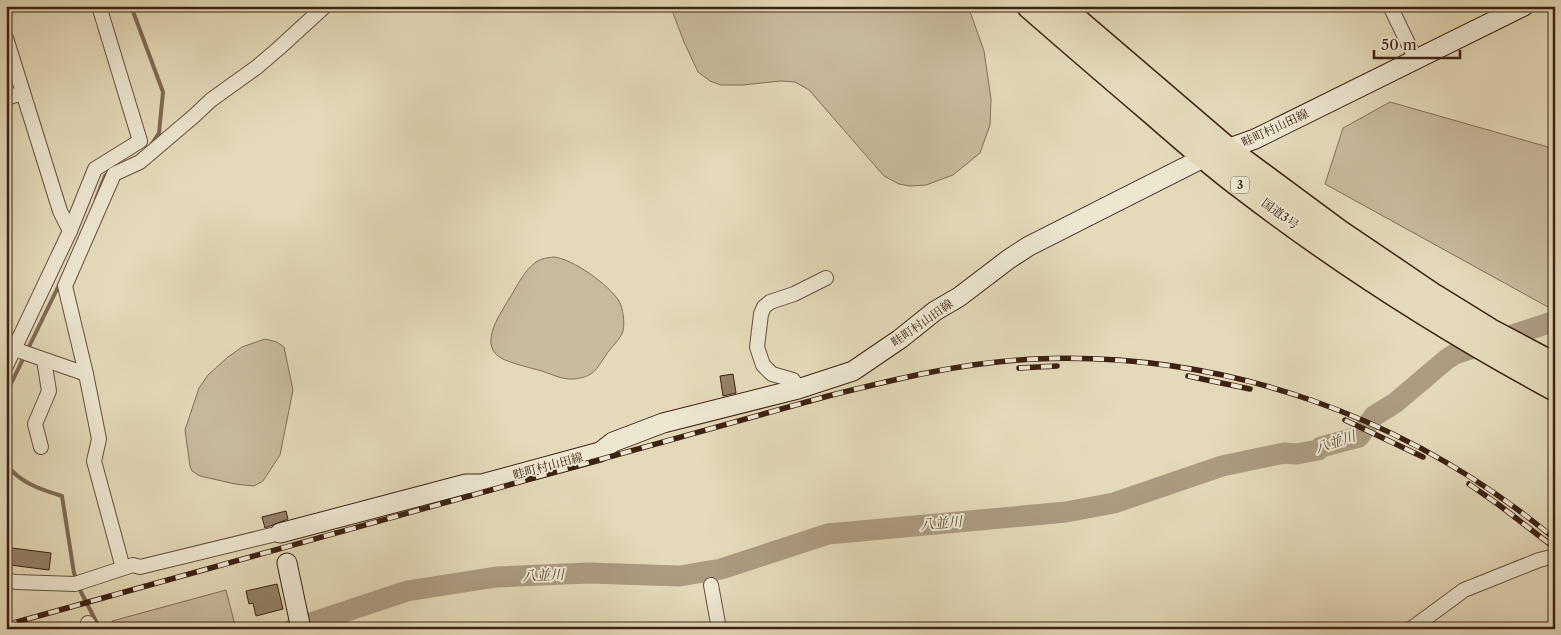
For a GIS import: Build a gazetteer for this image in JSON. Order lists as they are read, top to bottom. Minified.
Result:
{"streets":{"highway":["3","国道3号"],"main road":["畦町村山田線"]},"crossings":[["畦町村山田線","国道3号"]],"water":["八並川"],"scale_bar":"50 m"}
